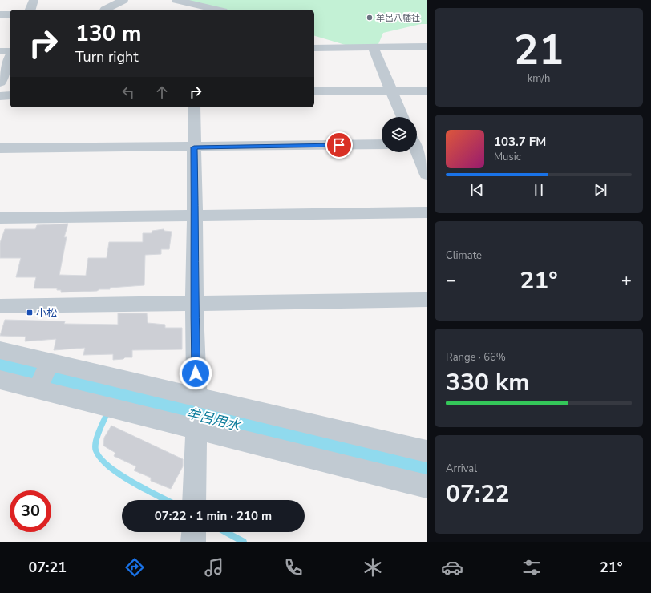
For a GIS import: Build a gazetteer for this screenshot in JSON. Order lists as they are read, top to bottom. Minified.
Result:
{"water":["牟呂用水"],"places":{"other":["牟呂八幡社"],"transit":["小松"]},"page":{"tile":[["21","km/h"],"Climate",["Range · 66%","330 km"],["Arrival","07:22"]],"turn":["130 m","Turn right"],"song":["103.7 FM","Music"],"heat":["−","21°","+"],"limit":"30","trip":"07:22 · 1 min · 210 m","tabs":["07:21","21°"]}}
